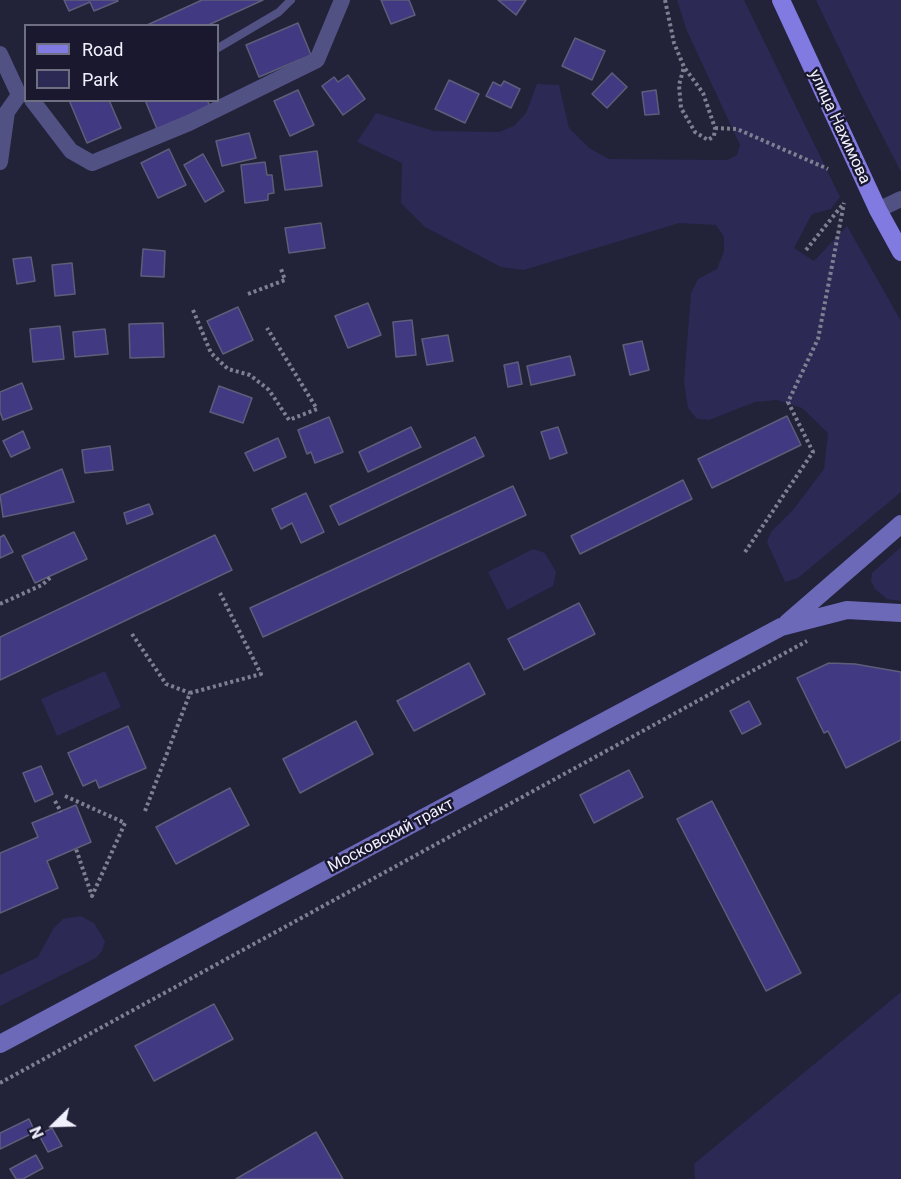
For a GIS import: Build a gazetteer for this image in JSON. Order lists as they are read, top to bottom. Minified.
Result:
{"streets":{"main road":["улица Нахимова","Московский тракт"]},"legend":["Road","Park"],"north":"bottom left"}
